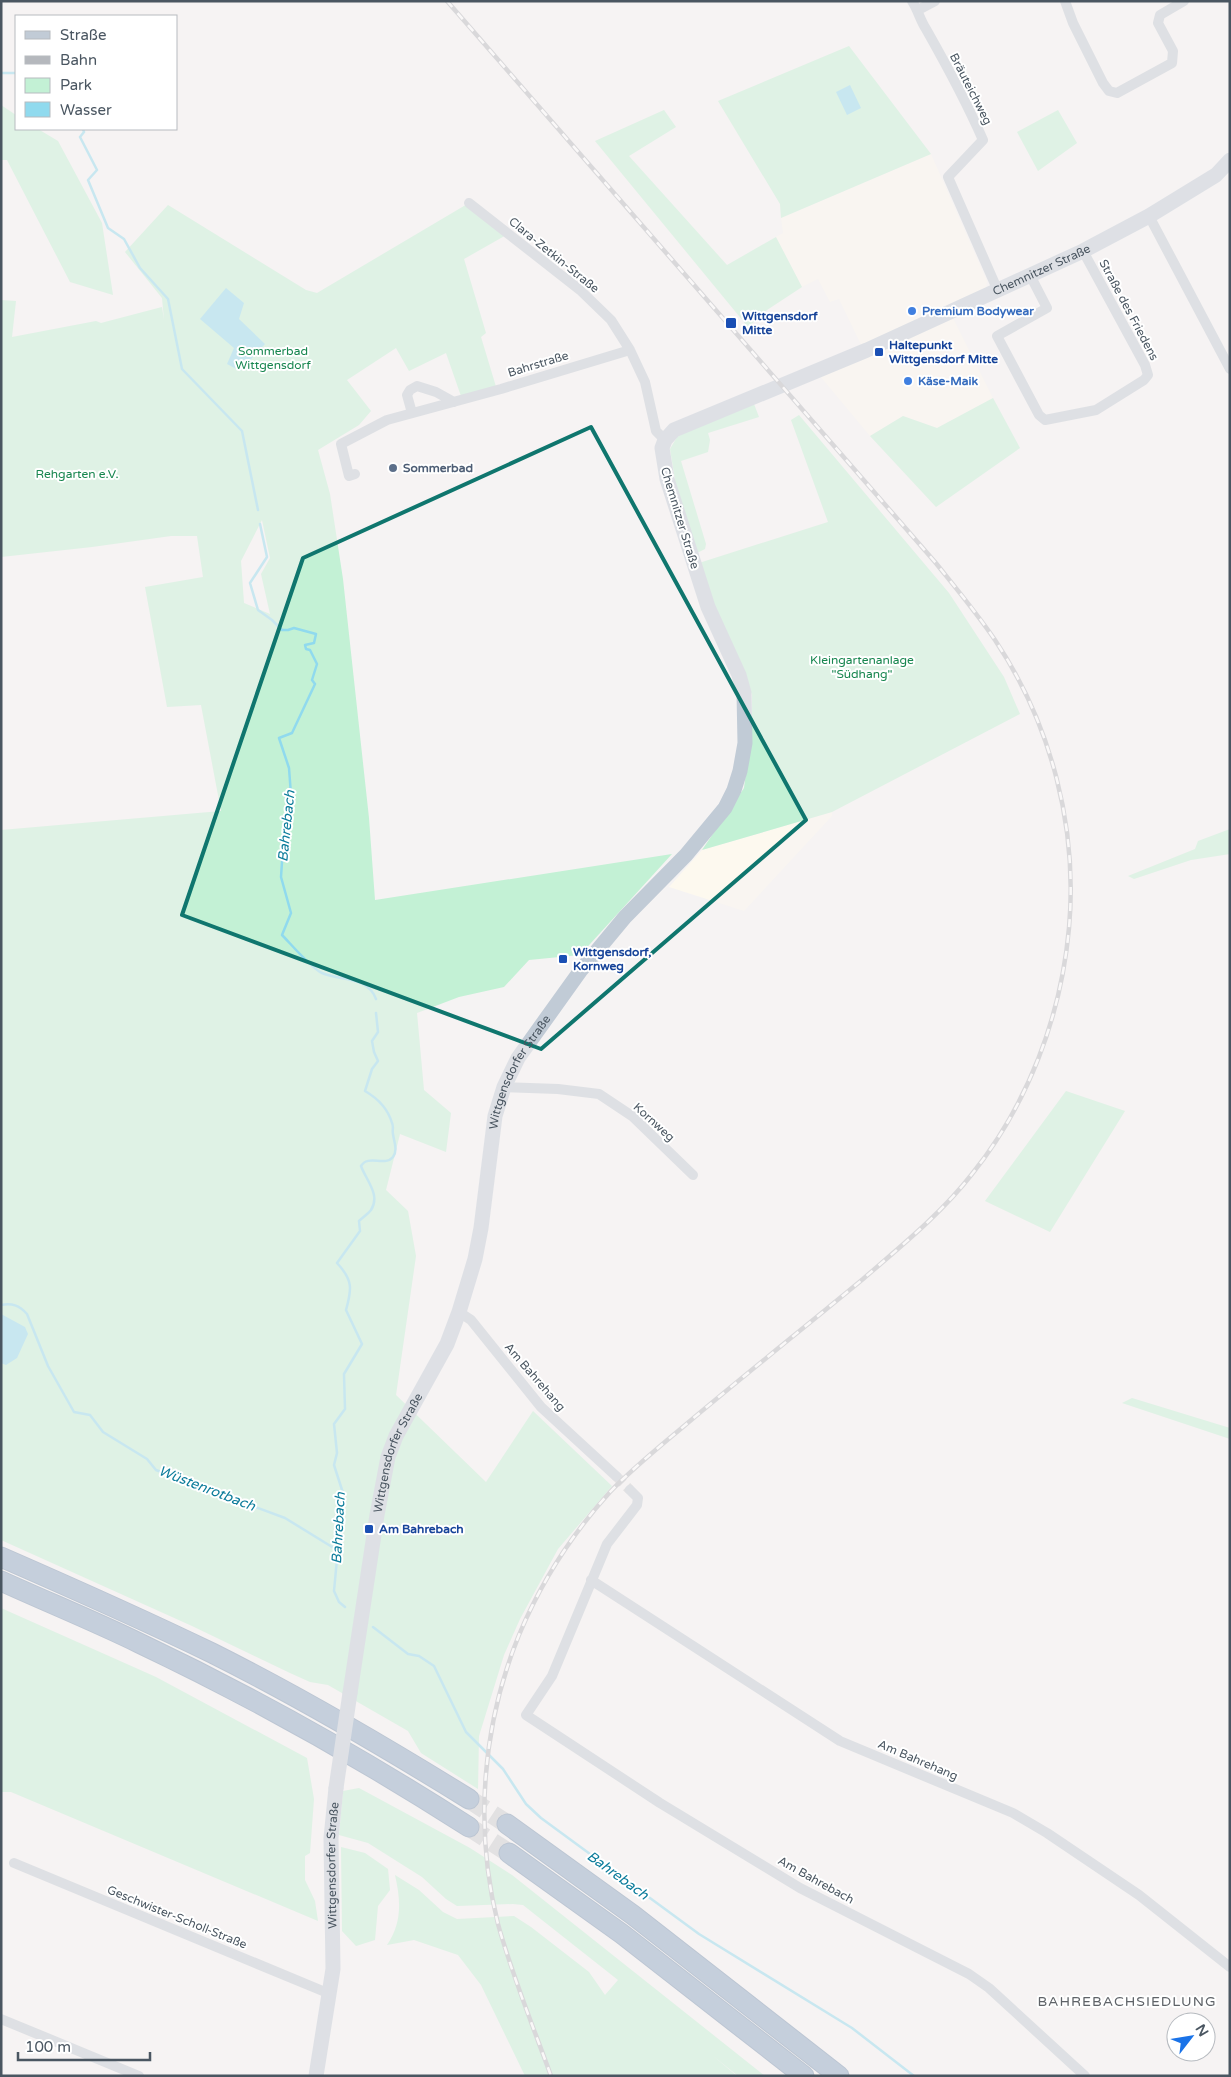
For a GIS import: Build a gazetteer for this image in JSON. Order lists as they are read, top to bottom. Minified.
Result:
{"streets":{"street":["Bräuteichweg","Clara-Zetkin-Straße","Chemnitzer Straße","Straße des Friedens","Bahrstraße","Wittgensdorfer Straße","Kornweg","Am Bahrehang","Am Bahrebach","Geschwister-Scholl-Straße"]},"crossings":[["Bräuteichweg","Chemnitzer Straße"],["Clara-Zetkin-Straße","Chemnitzer Straße"],["Clara-Zetkin-Straße","Bahrstraße"],["Chemnitzer Straße","Straße des Friedens"],["Chemnitzer Straße","Wittgensdorfer Straße"],["Wittgensdorfer Straße","Kornweg"],["Wittgensdorfer Straße","Am Bahrehang"],["Wittgensdorfer Straße","Geschwister-Scholl-Straße"],["Am Bahrehang","Am Bahrebach"]],"districts":["BAHREBACHSIEDLUNG"],"water":["Bahrebach","Wüstenrotbach"],"parks":["Sommerbad Wittgensdorf","Rehgarten e.V.","Kleingartenanlage \"Südhang\""],"places":{"other":["Premium Bodywear","Käse-Maik","Sommerbad"],"transit":["Wittgensdorf Mitte","Haltepunkt Wittgensdorf Mitte","Wittgensdorf, Kornweg","Am Bahrebach"]},"legend":["Straße","Bahn","Park","Wasser"],"scale_bar":"100 m","north":"top right"}
